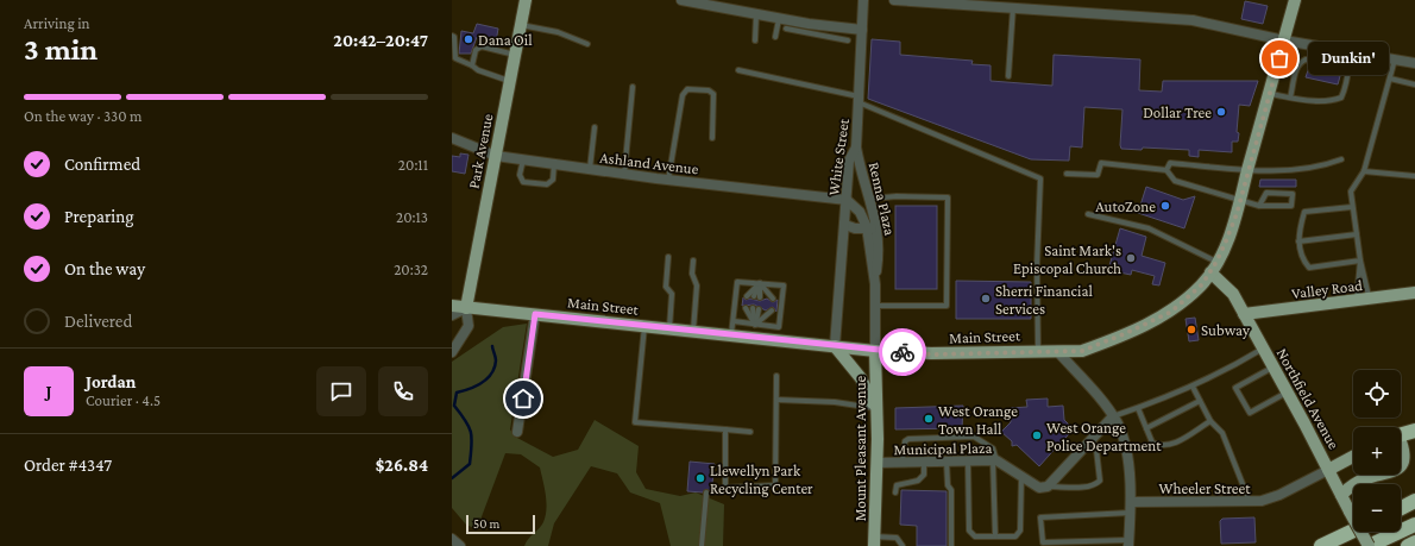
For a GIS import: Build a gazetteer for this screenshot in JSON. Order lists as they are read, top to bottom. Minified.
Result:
{"streets":{"main road":["Park Avenue","Valley Road","Main Street","Northfield Avenue","Mount Pleasant Avenue"],"street":["White Street","Ashland Avenue","Renna Plaza","Municipal Plaza","Wheeler Street"]},"crossings":[["Park Avenue","Ashland Avenue"],["Park Avenue","Main Street"],["White Street","Ashland Avenue"],["White Street","Renna Plaza"],["White Street","Main Street"],["Ashland Avenue","Renna Plaza"],["Renna Plaza","Main Street"],["Renna Plaza","Mount Pleasant Avenue"],["Valley Road","Northfield Avenue"],["Main Street","Northfield Avenue"],["Main Street","Mount Pleasant Avenue"],["Northfield Avenue","Wheeler Street"],["Mount Pleasant Avenue","Municipal Plaza"]],"places":["Dana Oil","Dunkin'","Dollar Tree","AutoZone","Saint Mark's Episcopal Church","Sherri Financial Services","Subway","West Orange Town Hall","West Orange Police Department","Llewellyn Park Recycling Center"],"scale_bar":"50 m","page":{"heading":["3 min","Arriving in","20:42–20:47"],"panel":["Jordan","Courier · 4.5","Order #4347","$26.84"],"bubble":"Dunkin'","bar":"On the way · 330 m","list":[["Confirmed","20:11"],["Preparing","20:13"],["On the way","20:32"],"Delivered"],"round":"J","map_buttons":["+","−"],"scale":"50 m"}}
